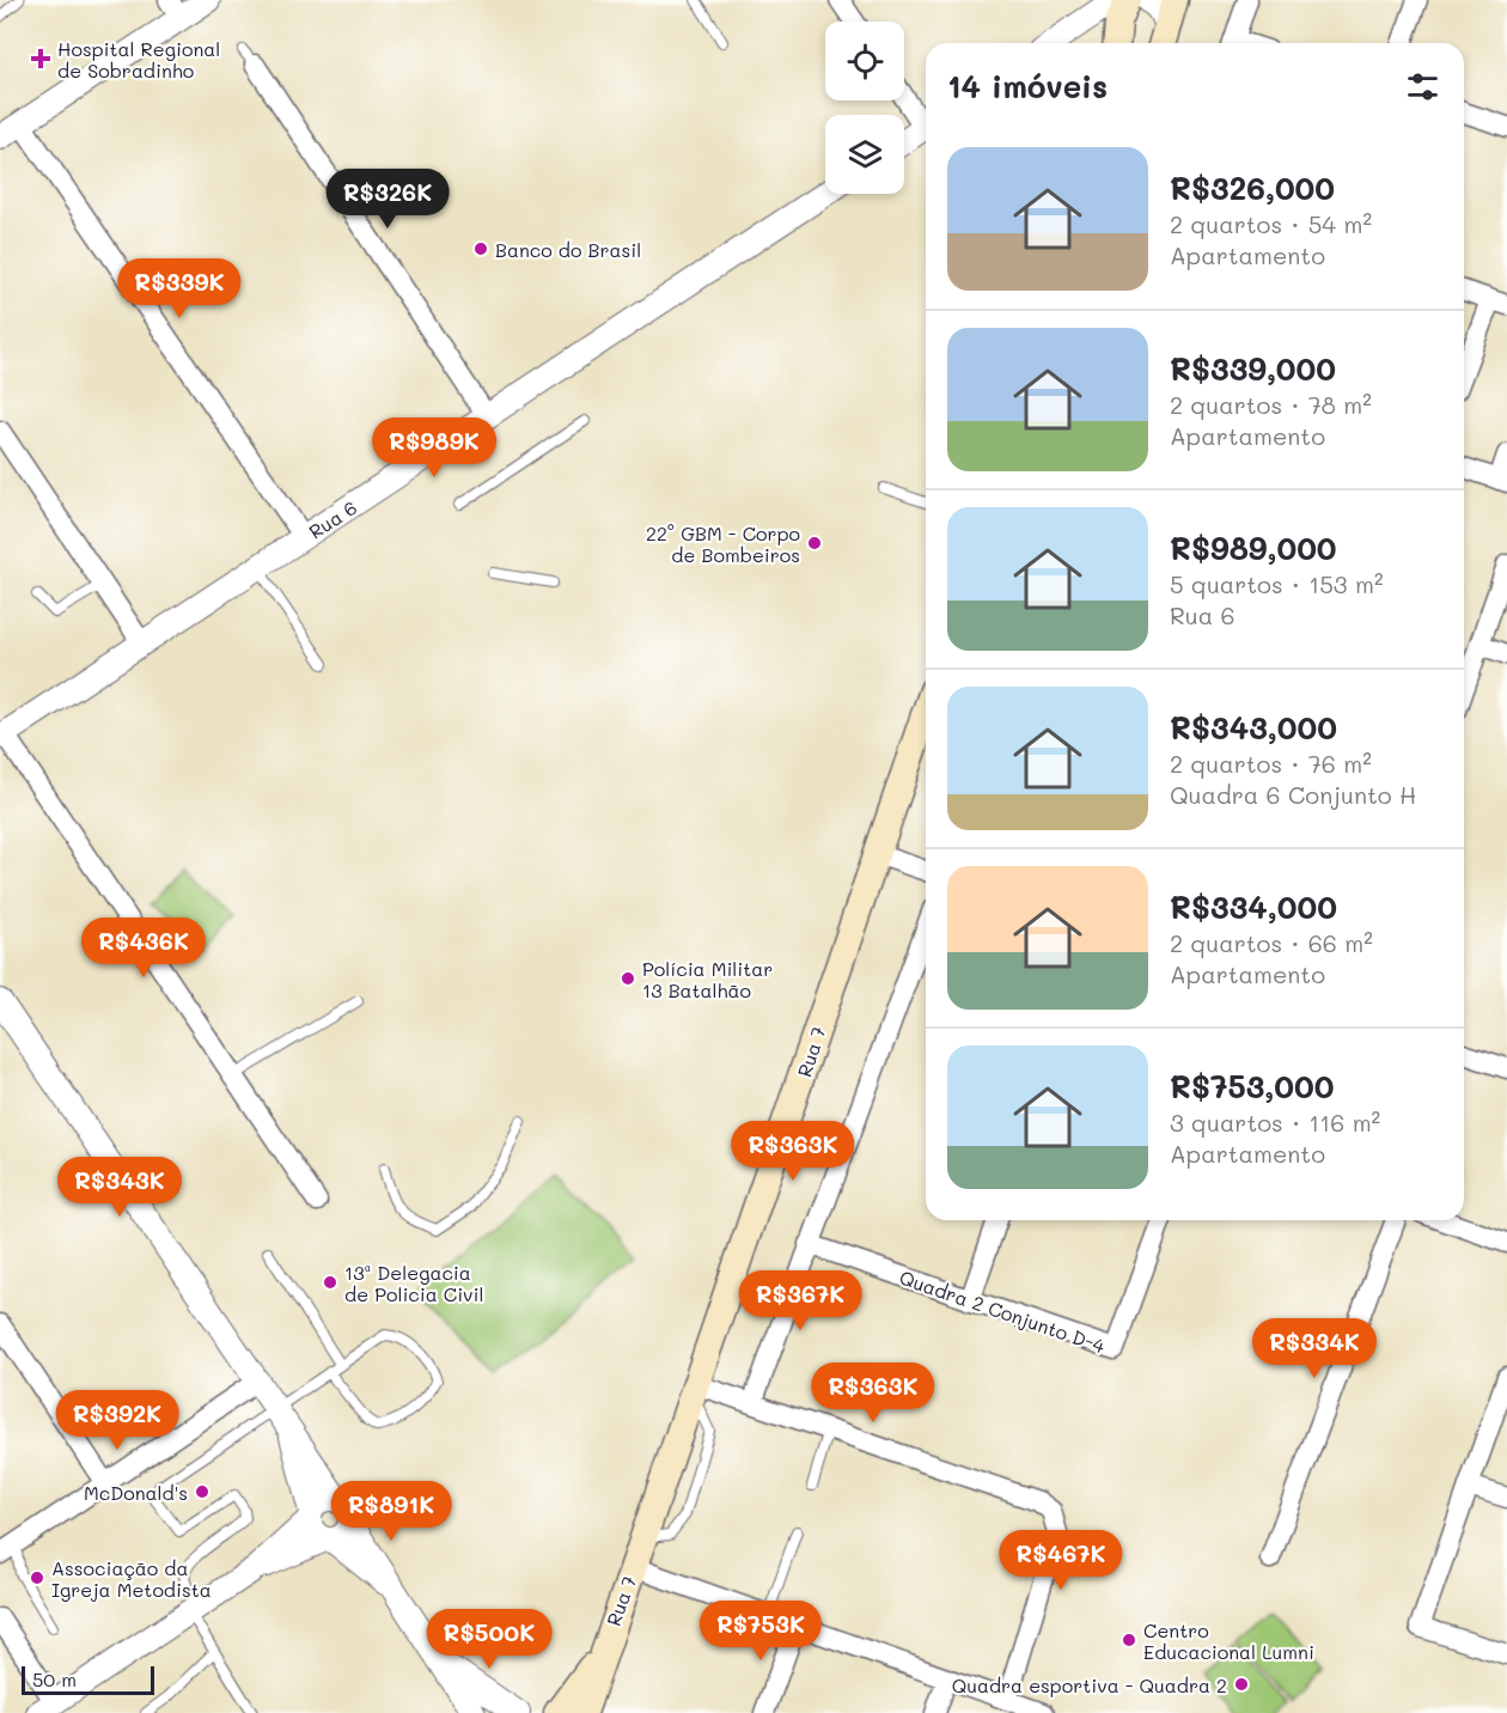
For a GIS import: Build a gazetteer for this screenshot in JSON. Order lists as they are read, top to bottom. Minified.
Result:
{"streets":{"main road":["Rua 7"],"street":["Rua 6","Quadra 2 Conjunto D-4"]},"places":{"health":["Hospital Regional de Sobradinho"],"other":["Banco do Brasil","22° GBM - Corpo de Bombeiros","Polícia Militar 13 Batalhão","13ª Delegacia de Policia Civil","McDonald's","Associação da Igreja Metodista","Centro Educacional Lumni","Quadra esportiva - Quadra 2"]},"scale_bar":"50 m","page":{"heading":"14 imóveis","list":[{"name":"R$326,000","note":"2 quartos · 54 m² · Apartamento"},{"name":"R$339,000","note":"2 quartos · 78 m² · Apartamento"},{"name":"R$989,000","note":"5 quartos · 153 m² · Rua 6"},{"name":"R$343,000","note":"2 quartos · 76 m² · Quadra 6 Conjunto H"},{"name":"R$334,000","note":"2 quartos · 66 m² · Apartamento"},{"name":"R$753,000","note":"3 quartos · 116 m² · Apartamento"}],"price":["R$326K","R$339K","R$989K","R$436K","R$363K","R$343K","R$367K","R$334K","R$363K","R$392K","R$891K","R$467K","R$753K","R$500K"],"scale":"50 m"}}
